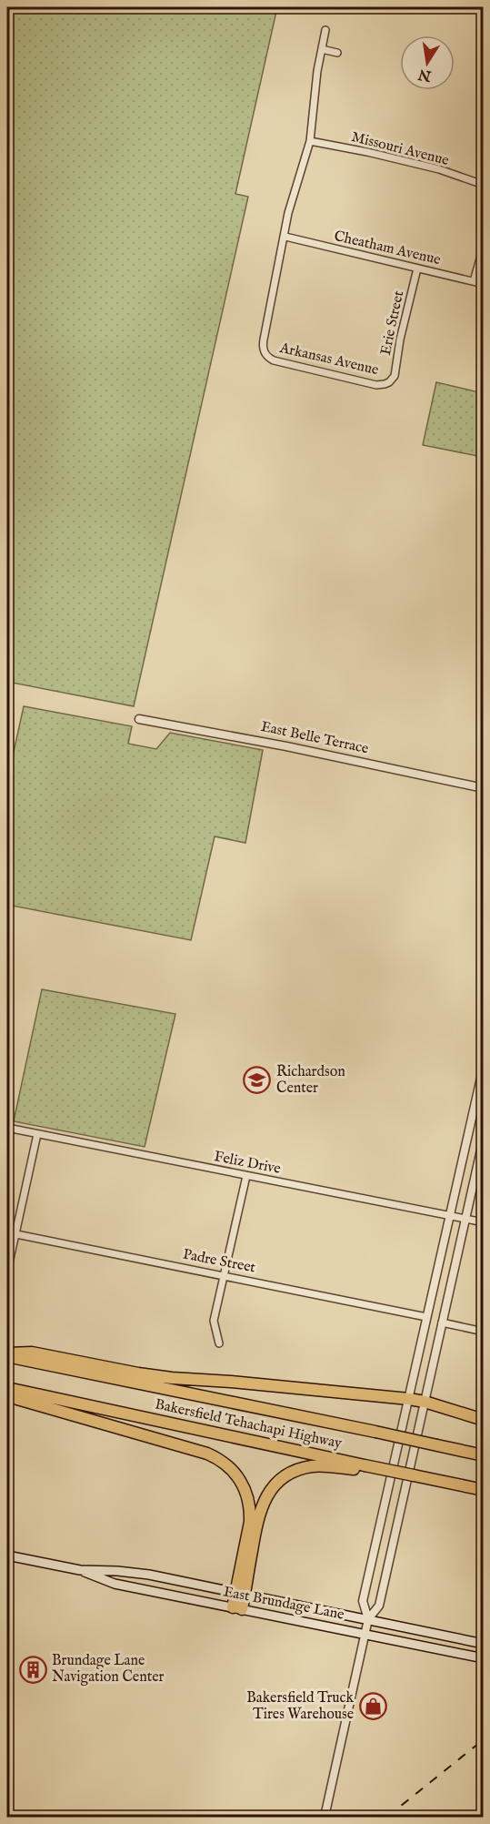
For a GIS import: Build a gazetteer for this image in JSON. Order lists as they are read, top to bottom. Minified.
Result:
{"streets":{"highway":["Bakersfield Tehachapi Highway"],"main road":["East Brundage Lane"],"street":["Missouri Avenue","Cheatham Avenue","Erie Street","Arkansas Avenue","East Belle Terrace","Feliz Drive","Padre Street"]},"crossings":[["Cheatham Avenue","Erie Street"],["Cheatham Avenue","Arkansas Avenue"],["Erie Street","Arkansas Avenue"]],"places":{"school or university":["Richardson Center"],"building":["Brundage Lane Navigation Center"],"shop":["Bakersfield Truck Tires Warehouse"]},"north":"bottom"}
